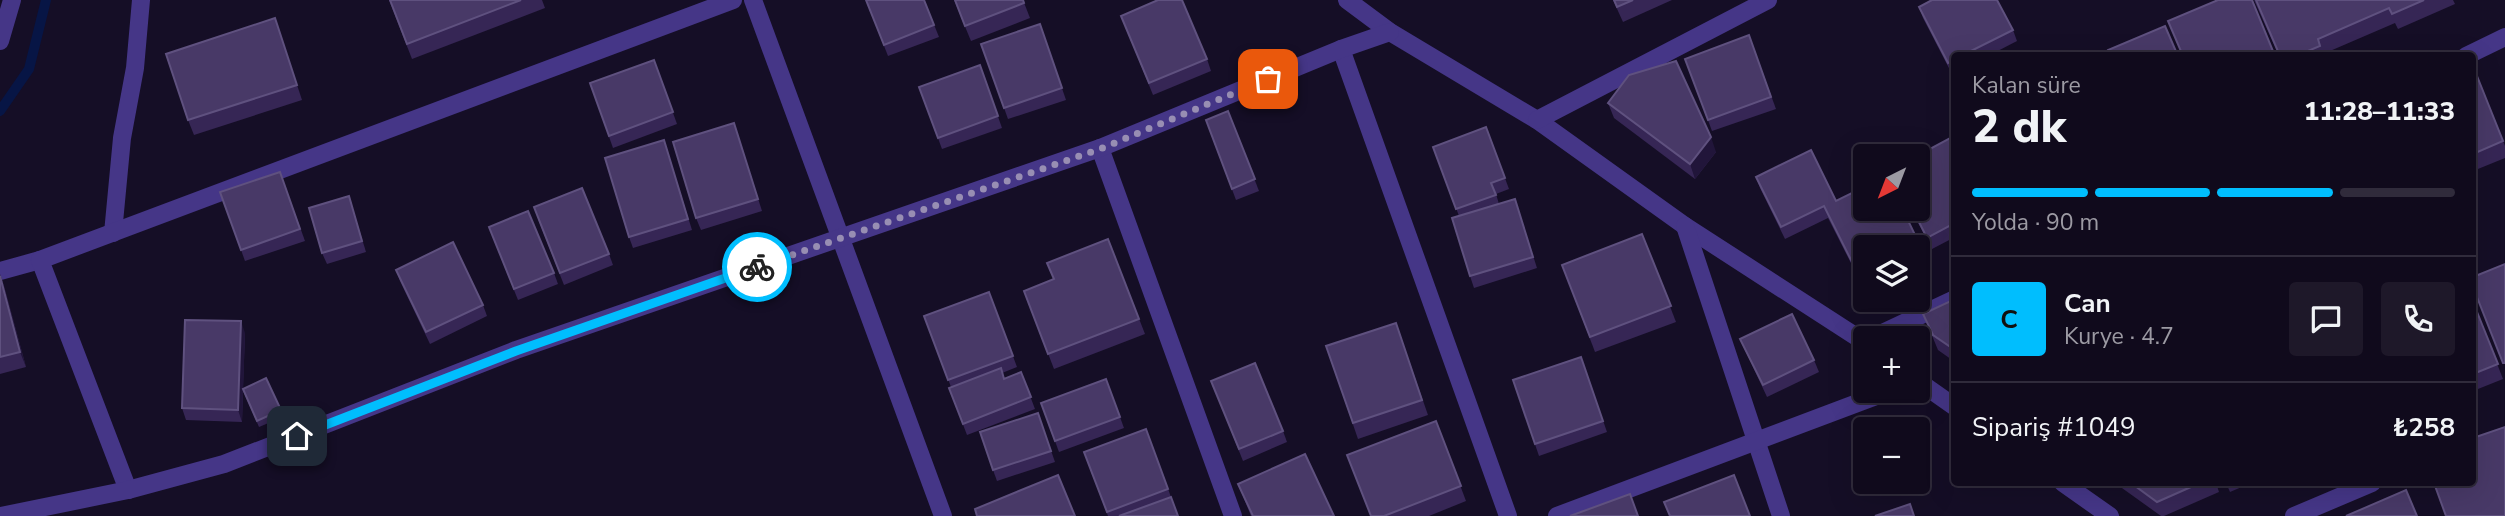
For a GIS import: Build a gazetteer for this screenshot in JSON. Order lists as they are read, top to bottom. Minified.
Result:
{"north":"bottom left","page":{"heading":["2 dk","Kalan süre","11:28–11:33"],"panel":["Can","Kurye · 4.7","Sipariş #1049","₺258"],"map_buttons":["+","−"],"bar":"Yolda · 90 m","round":"C"}}
